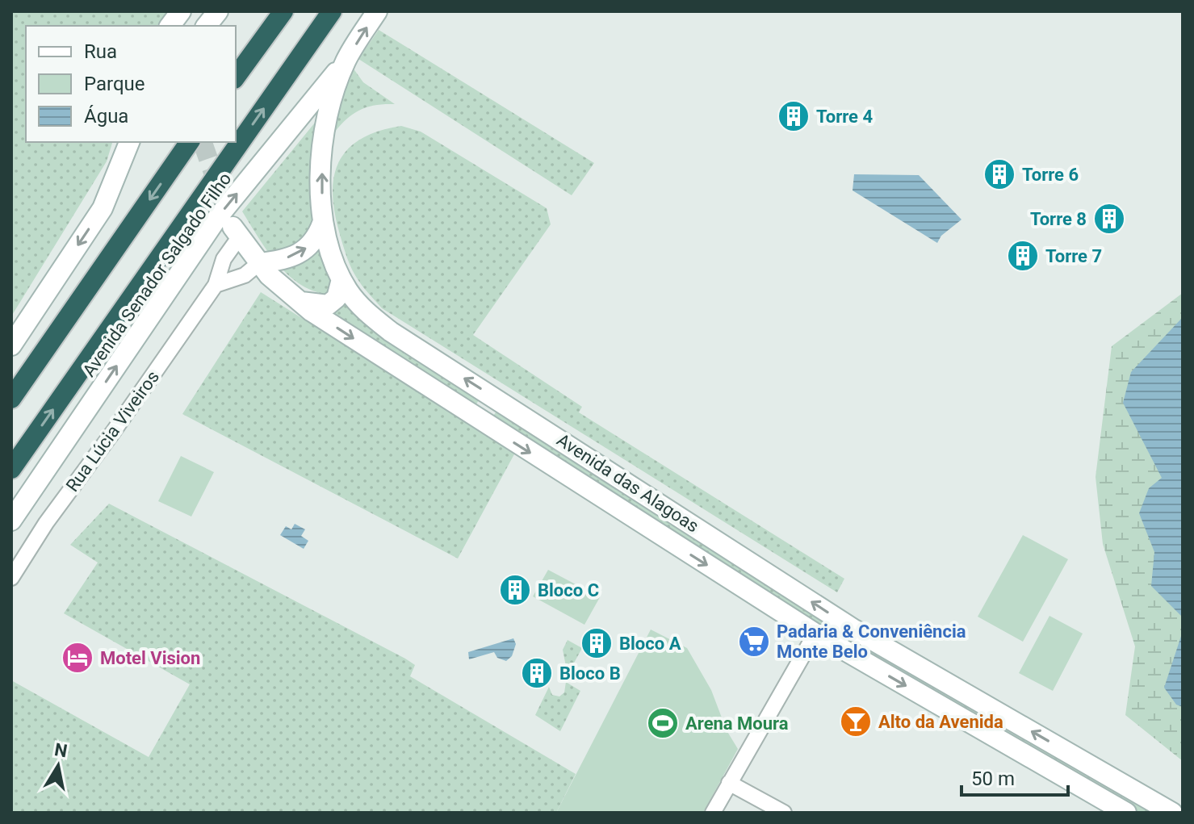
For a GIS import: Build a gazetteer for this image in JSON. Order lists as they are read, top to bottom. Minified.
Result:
{"streets":{"highway":["Avenida Senador Salgado Filho"],"main road":["Avenida das Alagoas"],"street":["Rua Lúcia Viveiros"]},"crossings":[["Avenida Senador Salgado Filho","Avenida das Alagoas"],["Rua Lúcia Viveiros","Avenida das Alagoas"]],"places":{"building":["Torre 4","Torre 6","Torre 8","Torre 7","Bloco C","Bloco A","Bloco B"],"supermarket":["Padaria & Conveniência Monte Belo"],"hotel":["Motel Vision"],"bar":["Alto da Avenida"],"sports":["Arena Moura"]},"legend":["Rua","Parque","Água"],"scale_bar":"50 m","north":"top"}
